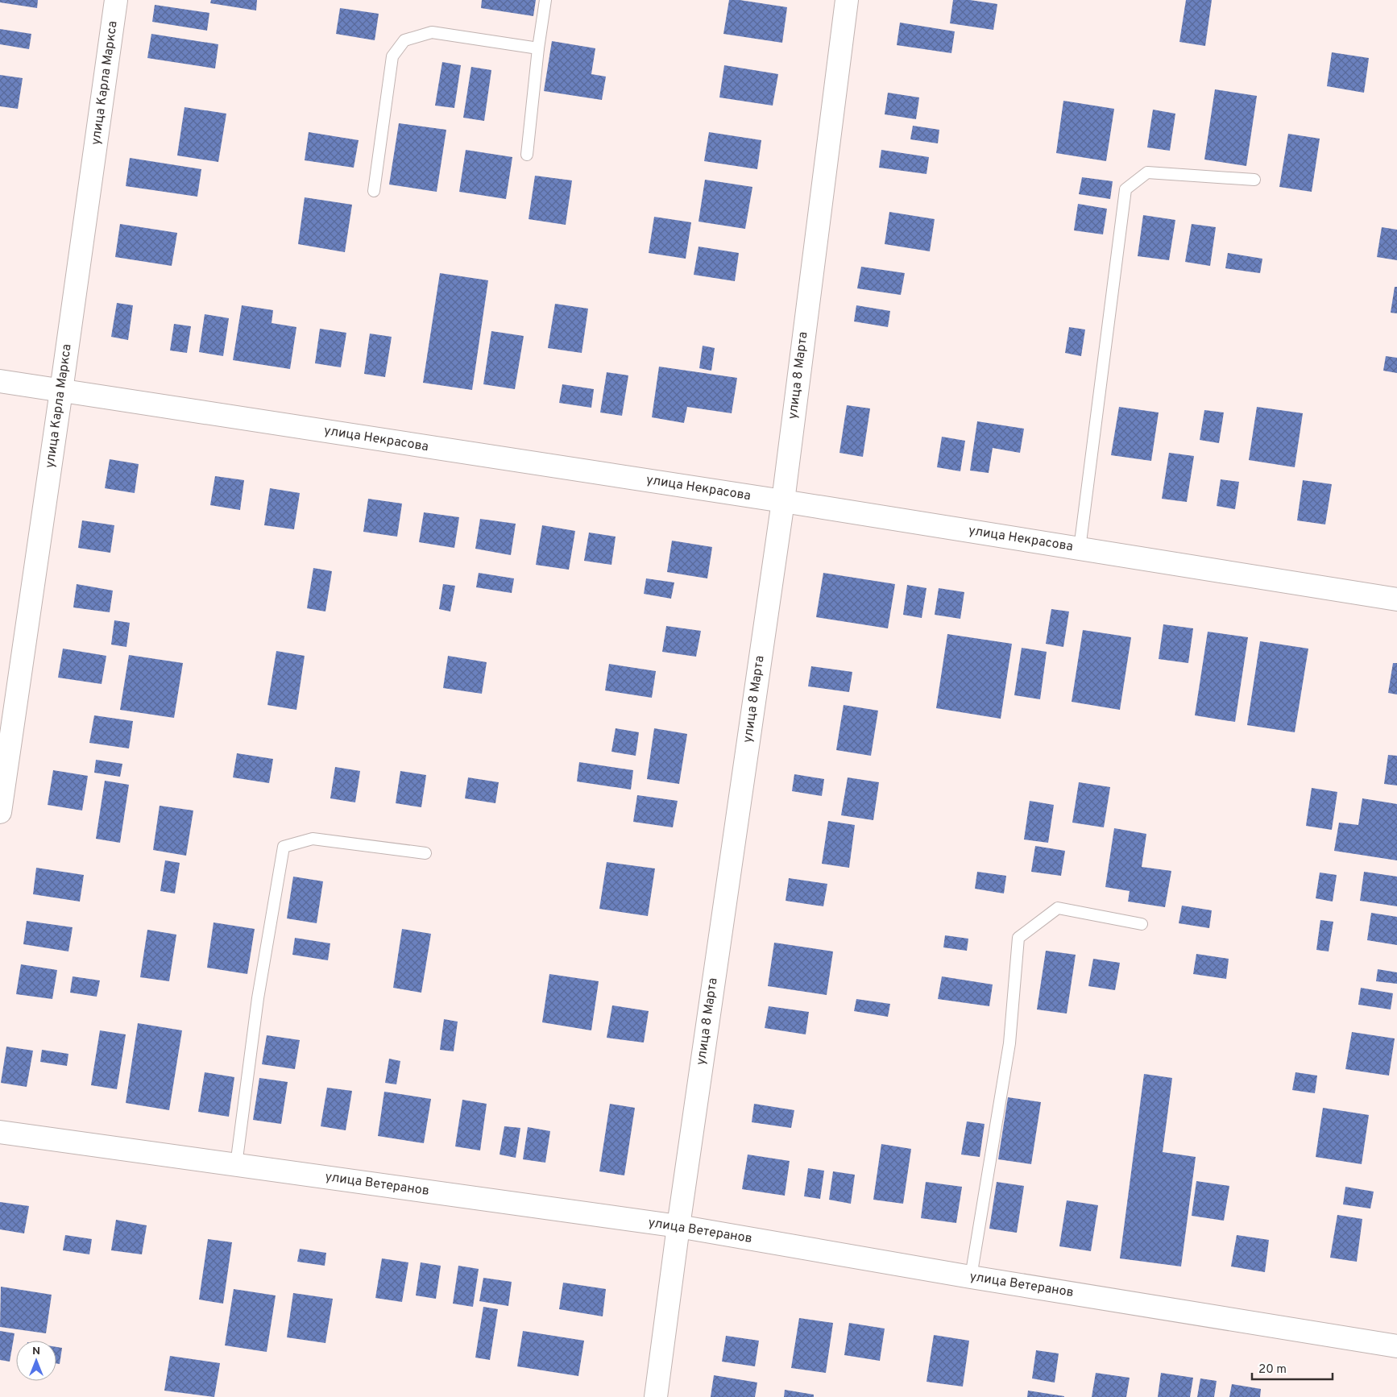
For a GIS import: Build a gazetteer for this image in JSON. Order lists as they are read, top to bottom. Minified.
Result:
{"streets":{"street":["улица Карла Маркса","улица 8 Марта","улица Некрасова","улица Ветеранов"]},"crossings":[["улица Карла Маркса","улица Некрасова"],["улица 8 Марта","улица Некрасова"],["улица 8 Марта","улица Ветеранов"]],"scale_bar":"20 m","north":"top"}
